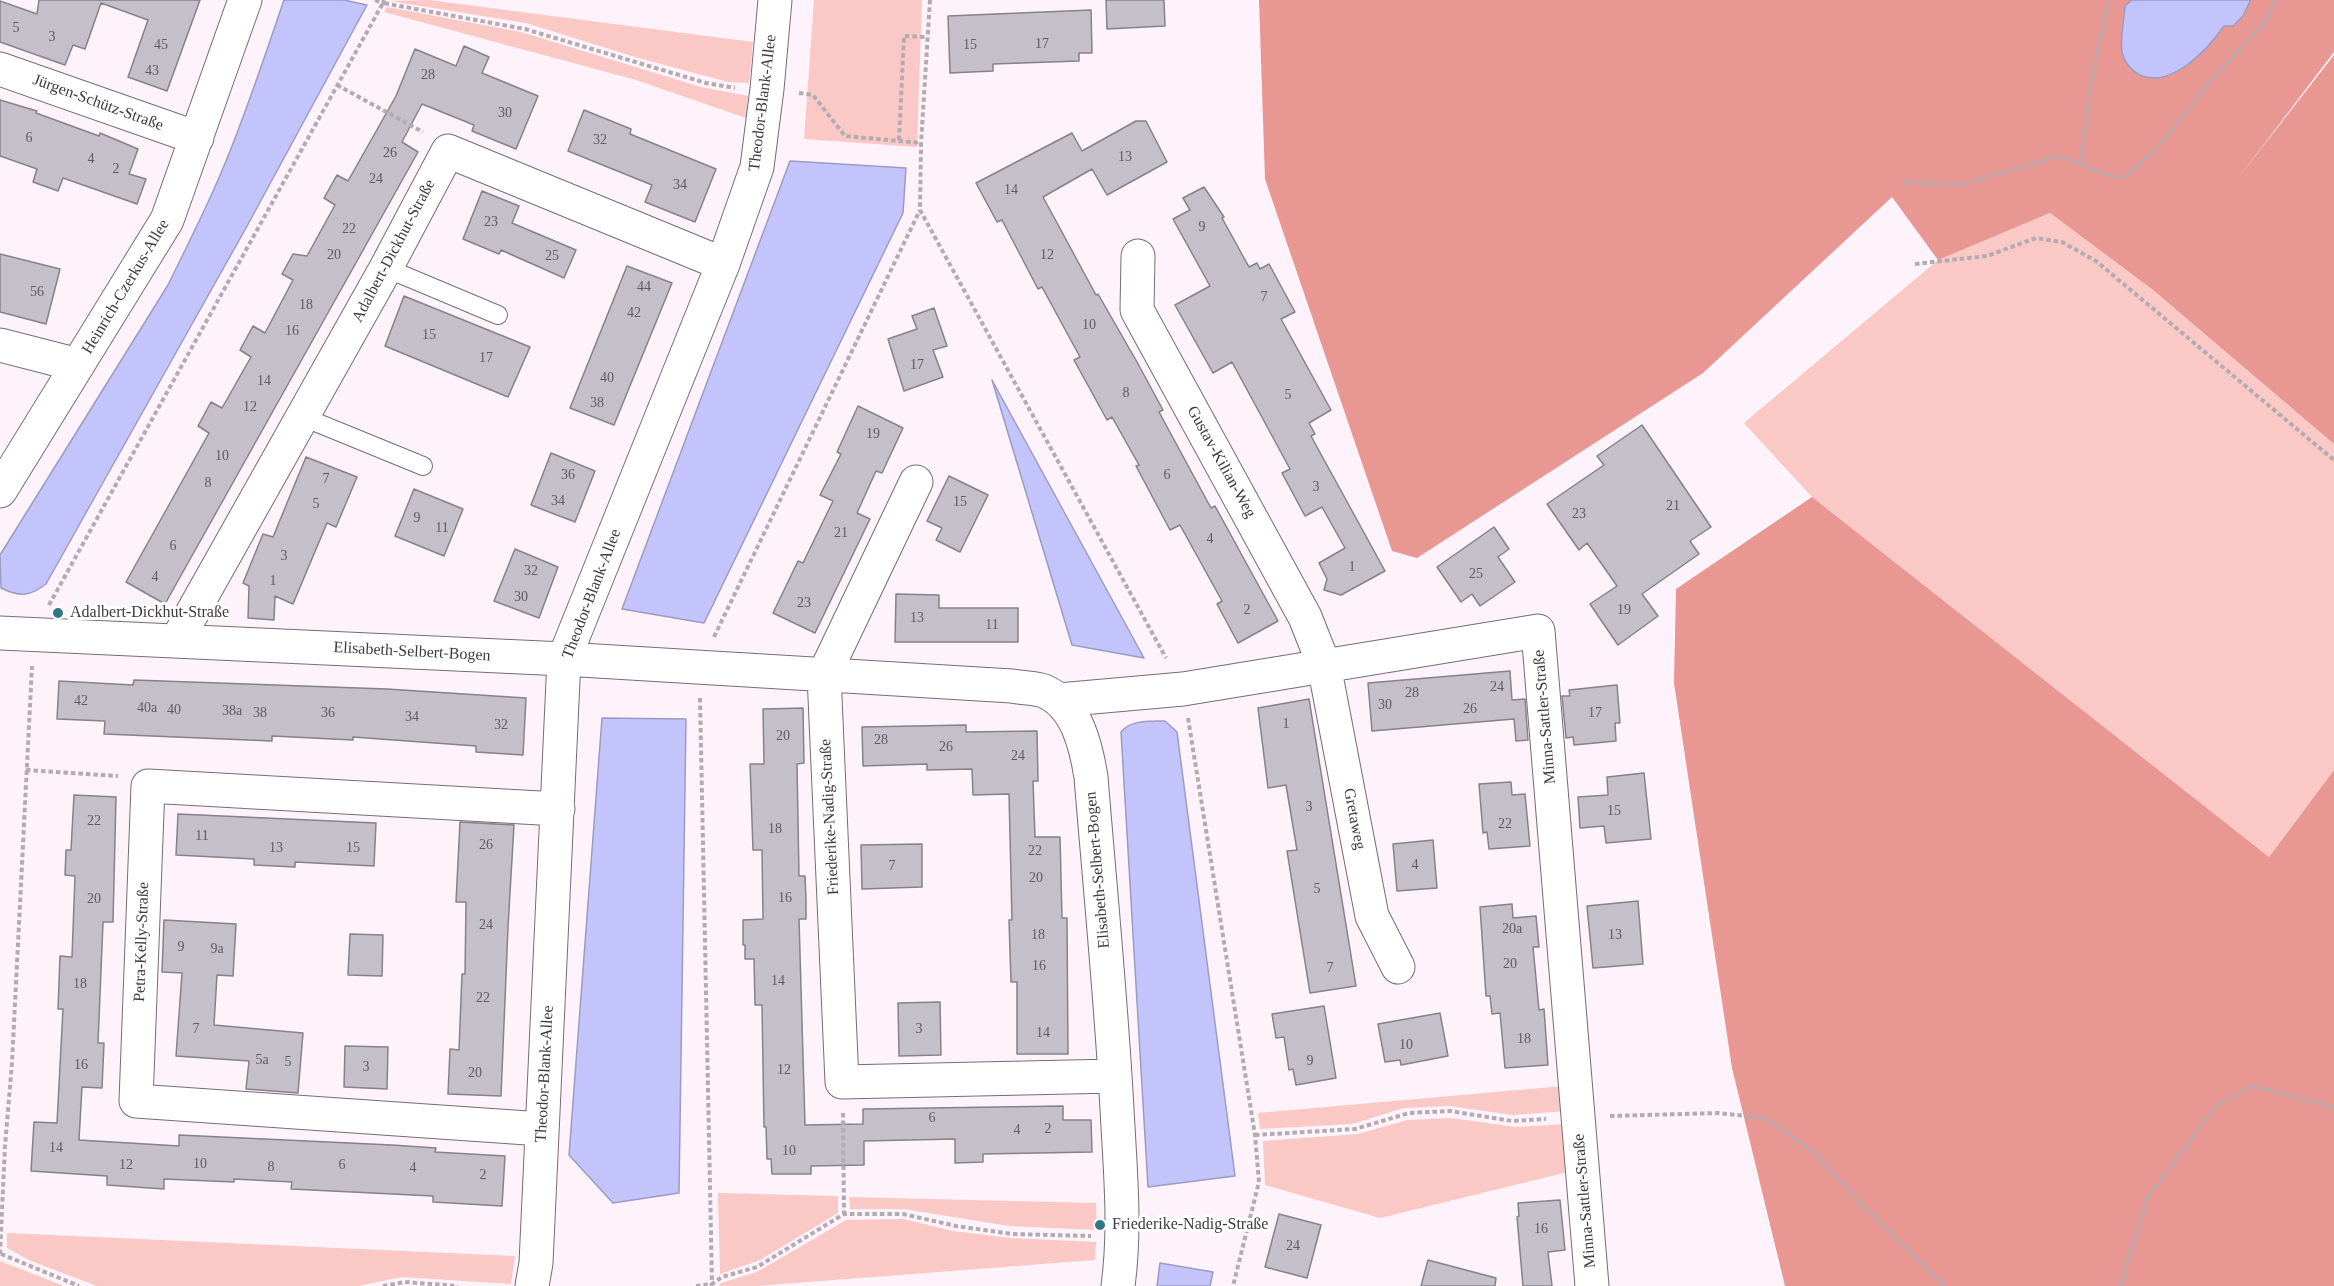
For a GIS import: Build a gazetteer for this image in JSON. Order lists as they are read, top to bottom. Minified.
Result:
{"streets":{"street":["Jürgen-Schütz-Straße","Theodor-Blank-Allee","Adalbert-Dickhut-Straße","Heinrich-Czerkus-Allee","Gustav-Kilian-Weg","Elisabeth-Selbert-Bogen","Minna-Sattler-Straße","Friederike-Nadig-Straße","Gretaweg","Petra-Kelly-Straße"]},"crossings":[["Jürgen-Schütz-Straße","Heinrich-Czerkus-Allee"],["Theodor-Blank-Allee","Elisabeth-Selbert-Bogen"],["Theodor-Blank-Allee","Petra-Kelly-Straße"],["Adalbert-Dickhut-Straße","Elisabeth-Selbert-Bogen"],["Gustav-Kilian-Weg","Minna-Sattler-Straße"],["Gustav-Kilian-Weg","Gretaweg"],["Elisabeth-Selbert-Bogen","Minna-Sattler-Straße"],["Elisabeth-Selbert-Bogen","Friederike-Nadig-Straße"],["Minna-Sattler-Straße","Gretaweg"]],"places":["Adalbert-Dickhut-Straße","Friederike-Nadig-Straße"],"house_numbers":["5","3","17","45","15","43","28","30","6","32","26","13","4","2","24","34","14","23","9","22","20","12","25","44","56","7","18","42","10","16","15","17","17","40","14","8","5","38","12","19","10","36","6","7","8","3","34","15","5","21","23","9","11","21","4","6","3","1","32","25","4","1","30","23","2","19","13","11","24","28","42","30","40a","26","40","38a","38","36","17","34","1","32","20","28","26","24","3","15","22","22","18","11","26","13","15","22","4","7","20","5","16","20","24","20a","18","13","9","9a","20","16","7","14","18","22","7","3","14","18","10","5a","9","5","16","3","12","20","6","2","4","14","10","10","12","6","8","4","2","16","24"]}
